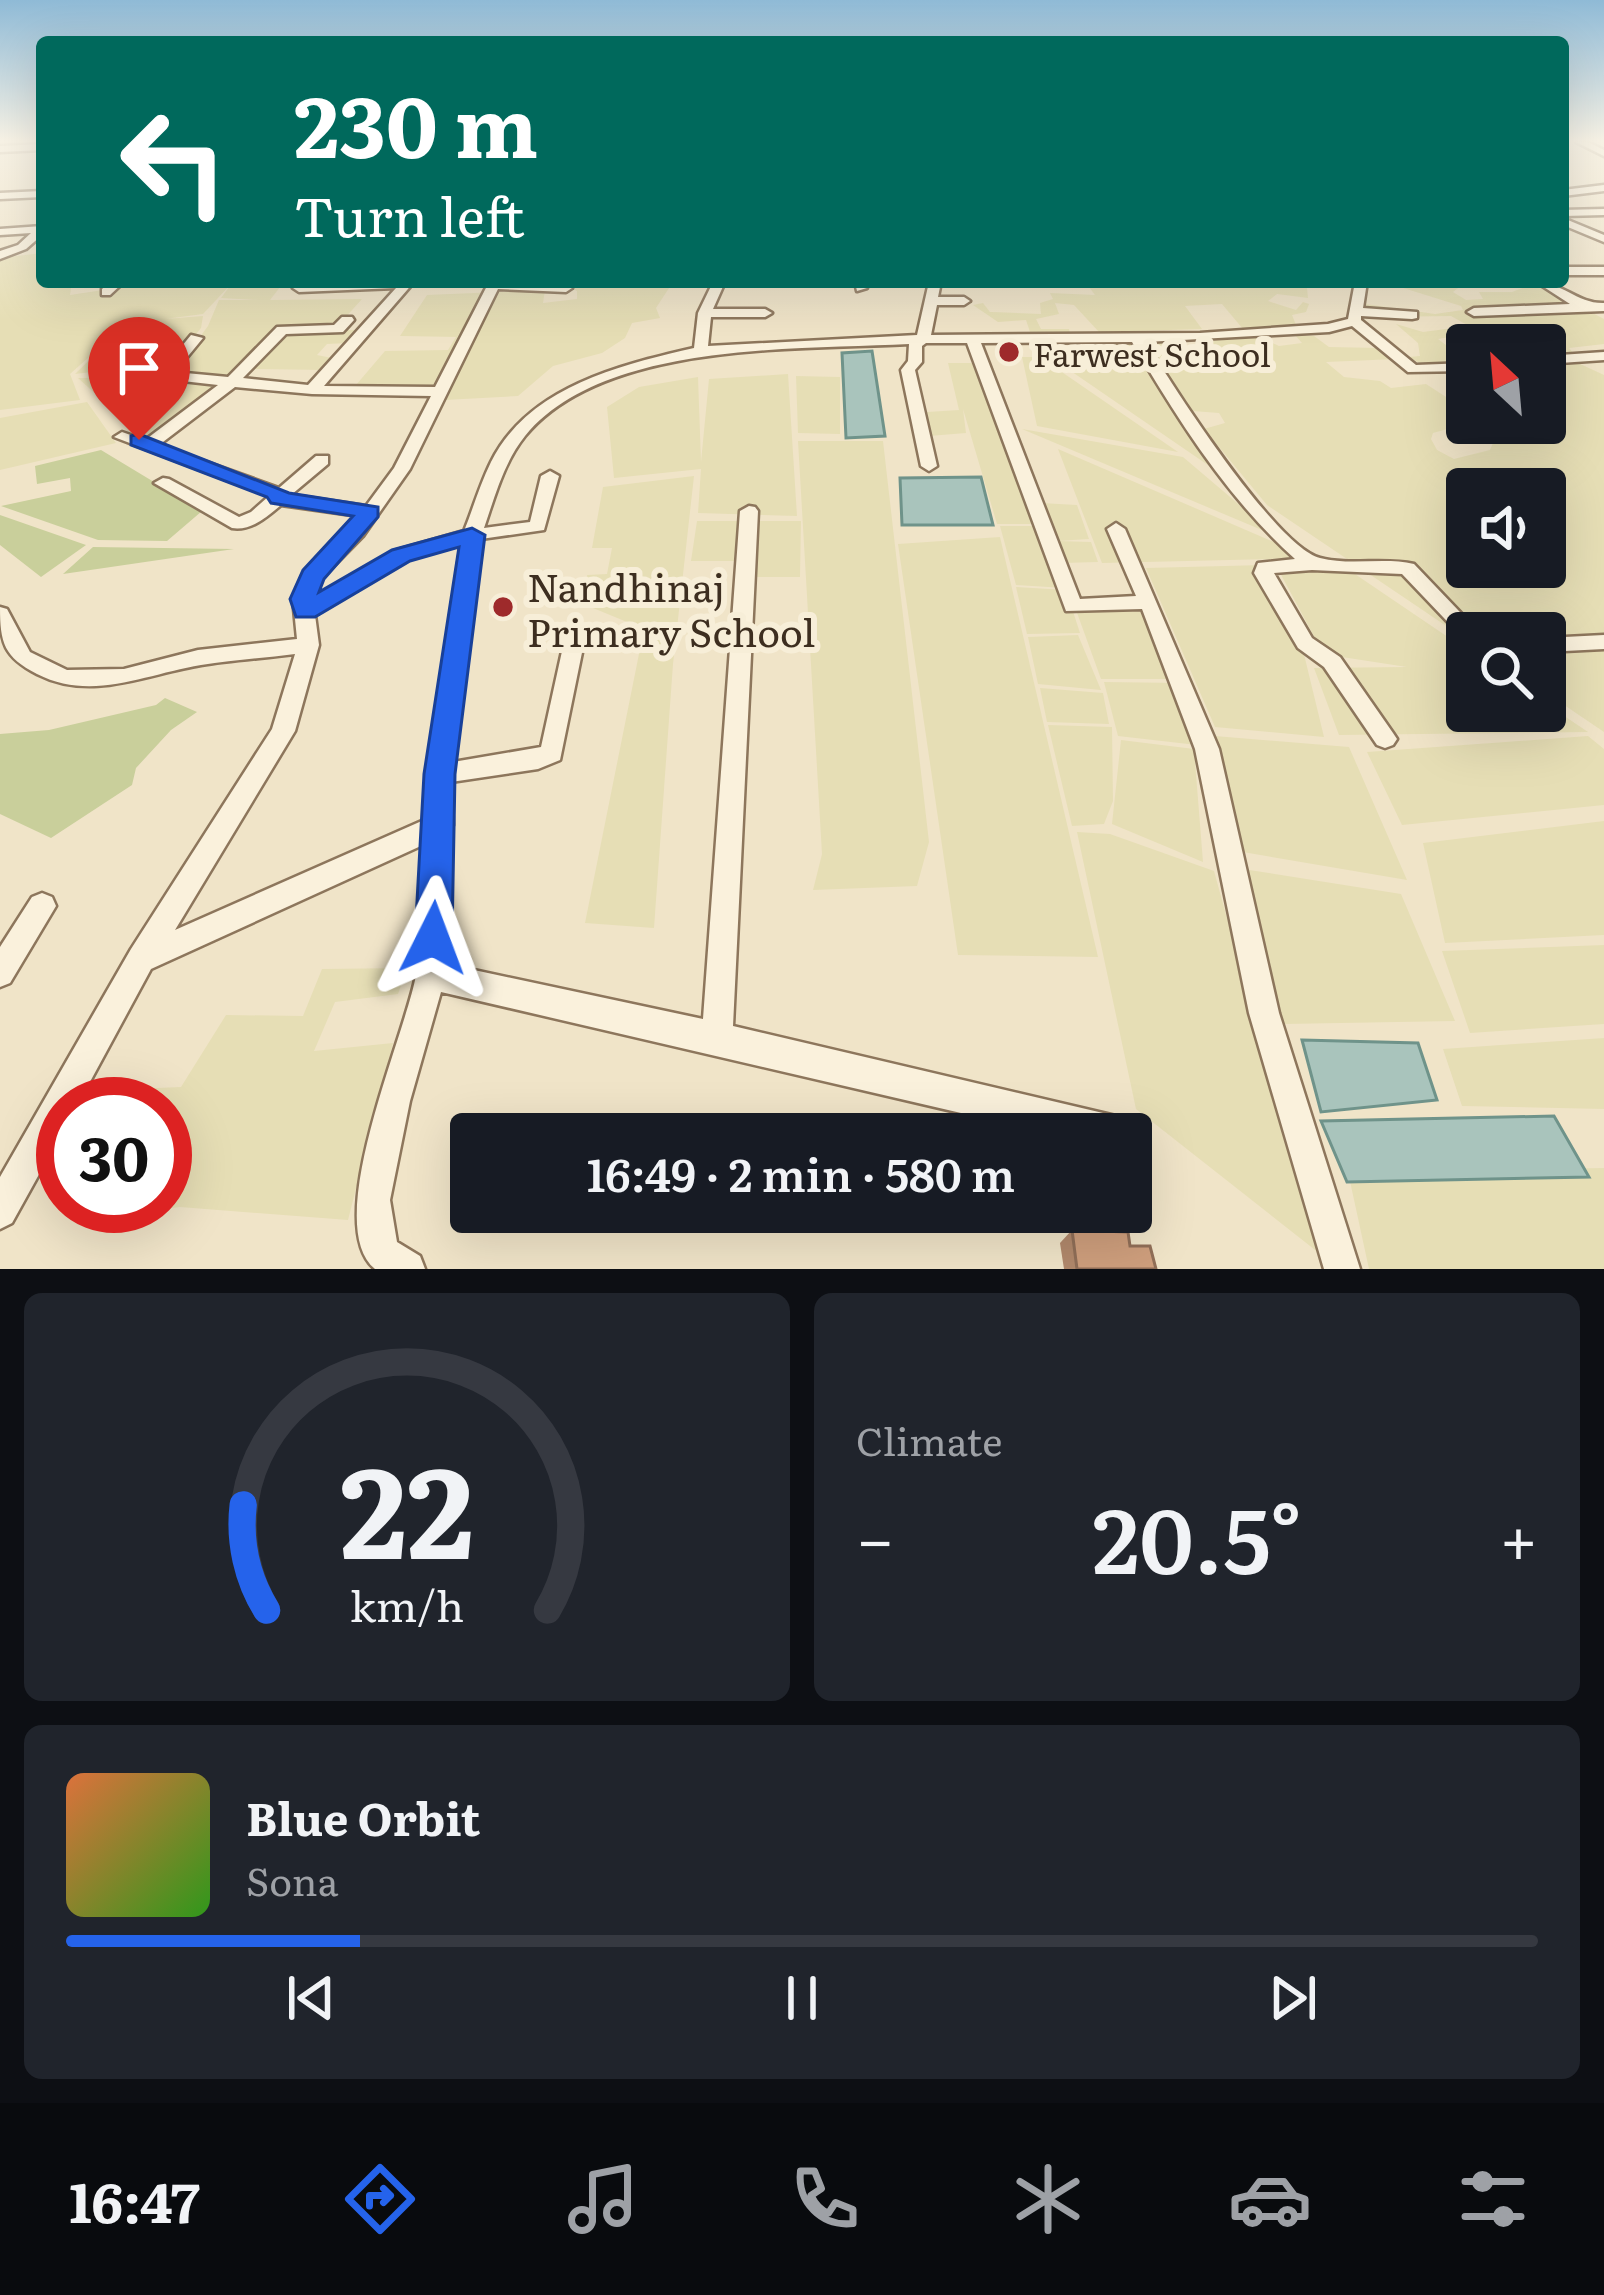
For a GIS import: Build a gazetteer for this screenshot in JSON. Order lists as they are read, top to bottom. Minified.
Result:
{"places":["Farwest School","Nandhinaj Primary School"],"north":"top left","page":{"turn":["230 m","Turn left"],"limit":"30","trip":"16:49 · 2 min · 580 m","tile":"Climate","heat":["−","20.5°","+"],"song":["Blue Orbit","Sona"],"tabs":"16:47","gauge":["22","km/h"]}}
